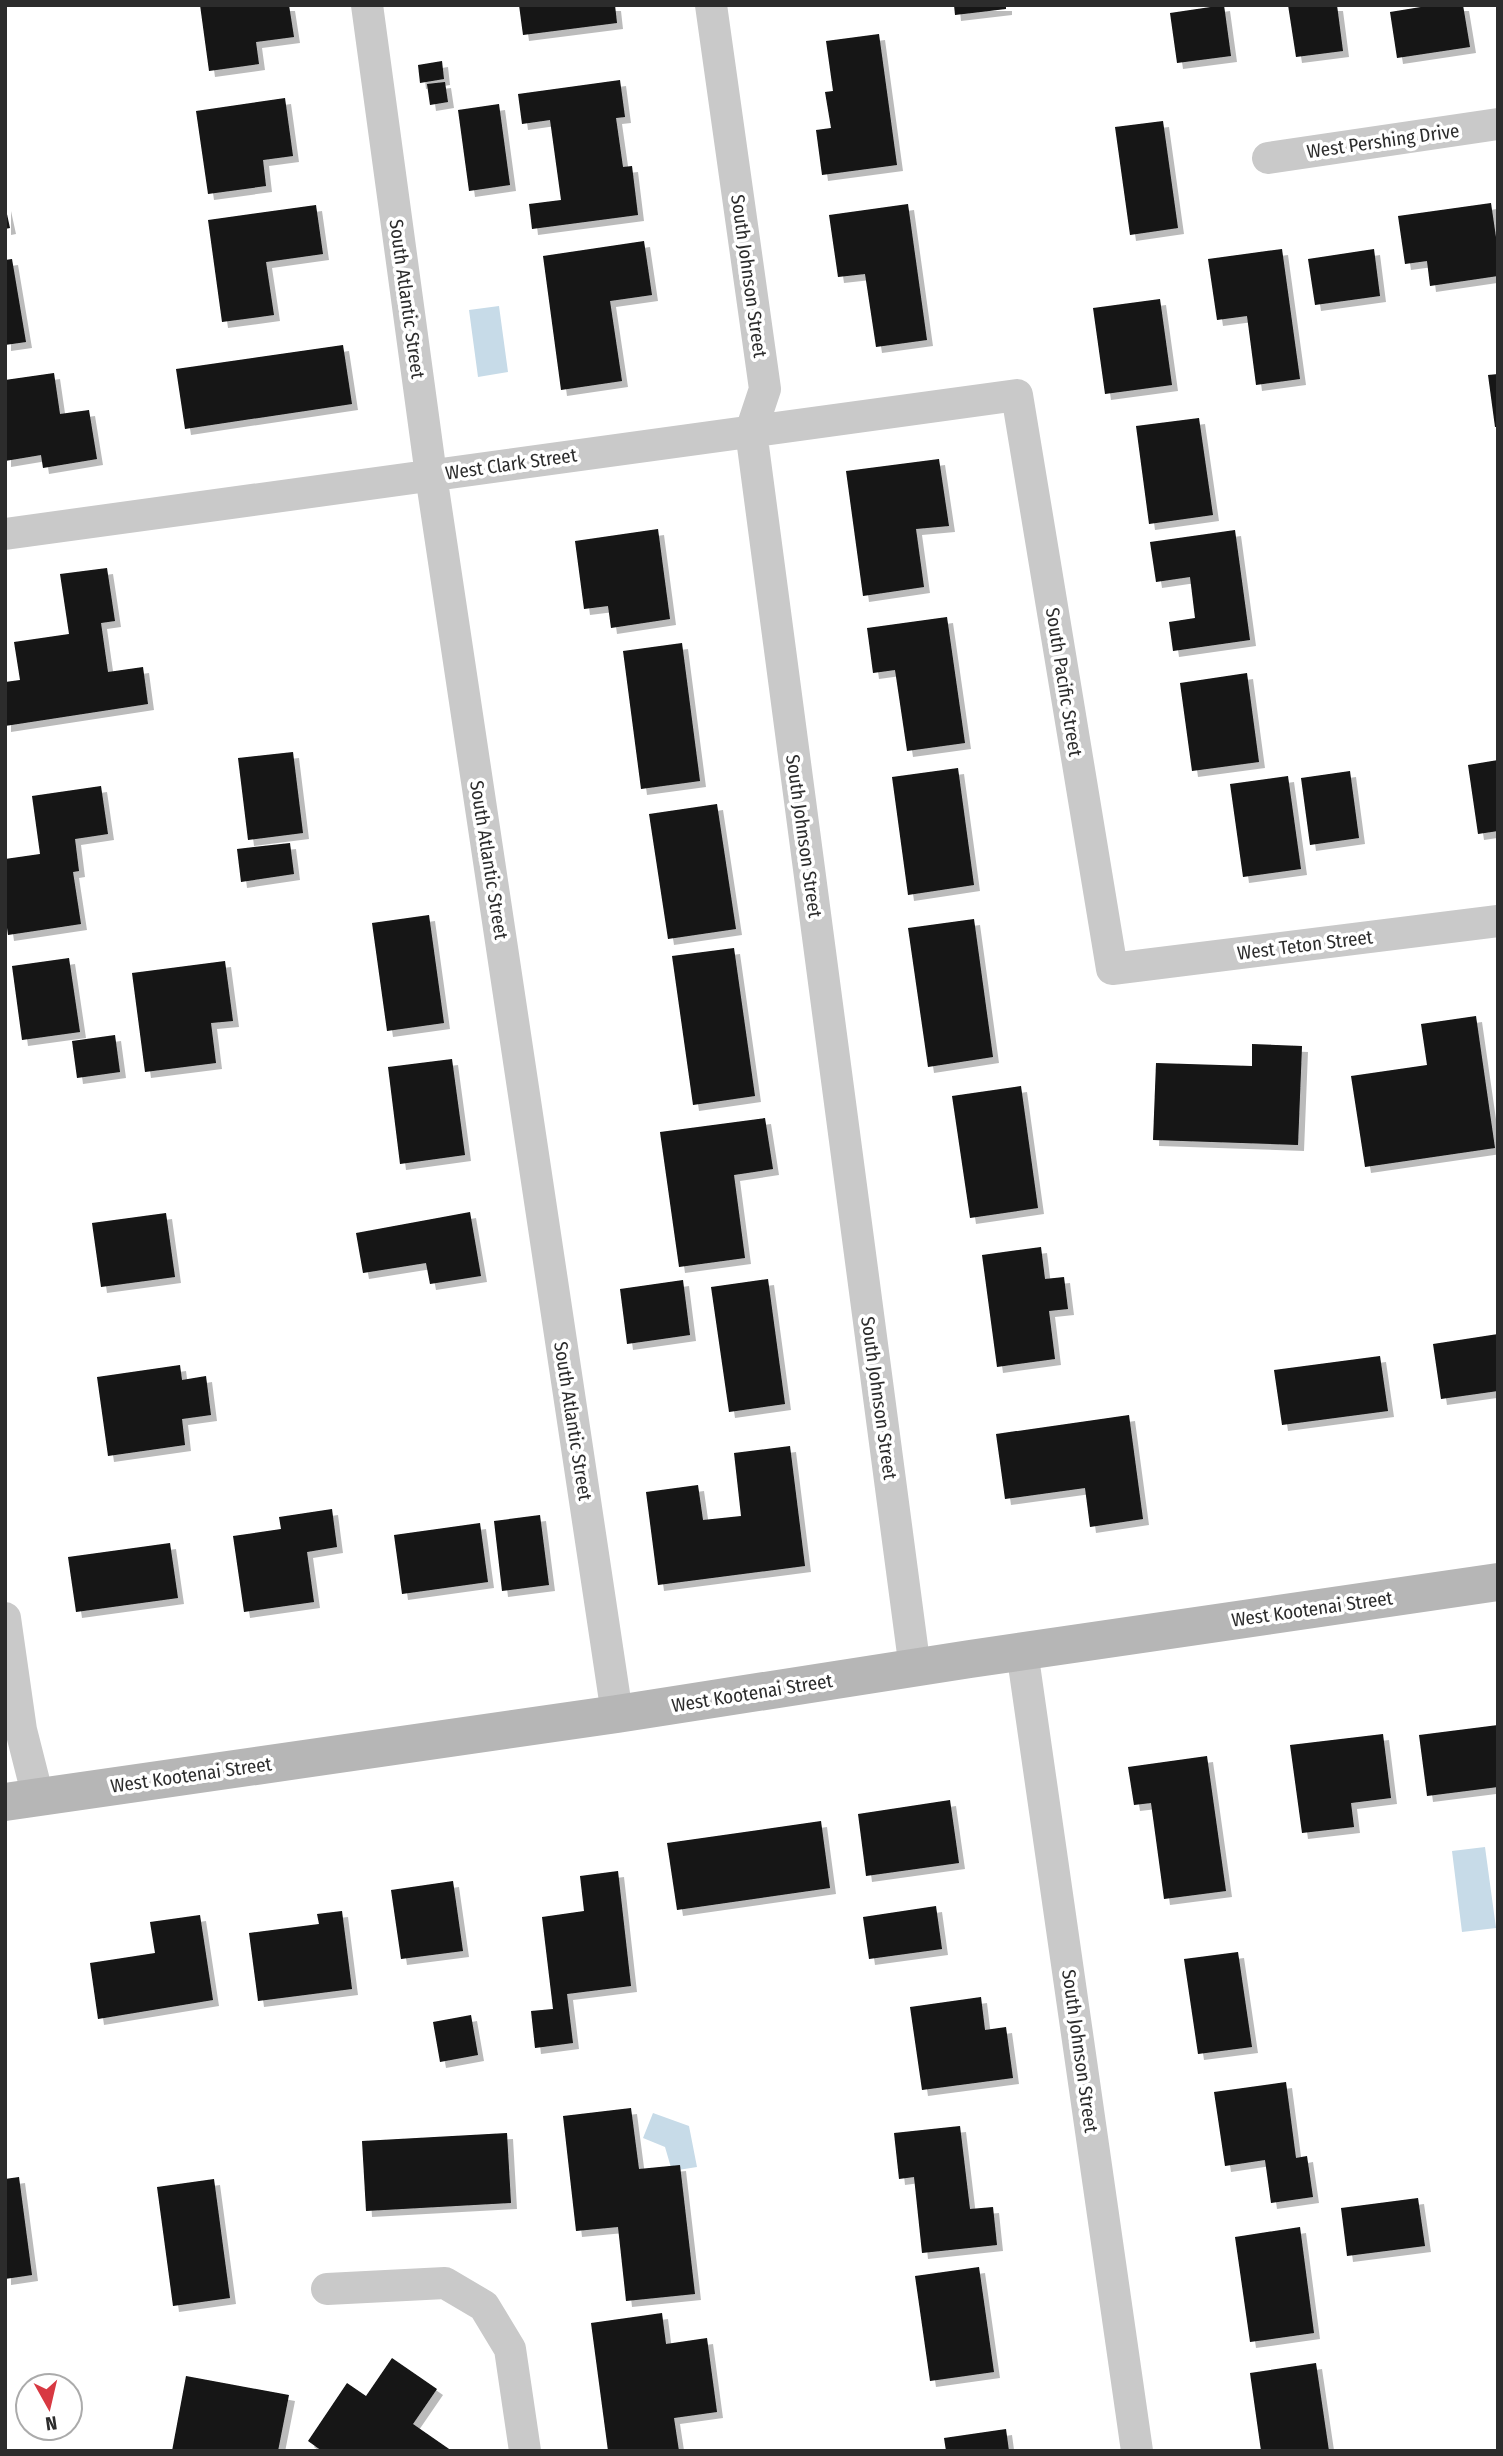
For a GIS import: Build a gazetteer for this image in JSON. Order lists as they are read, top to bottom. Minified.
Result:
{"streets":{"street":["West Pershing Drive","South Johnson Street","South Atlantic Street","West Clark Street","South Pacific Street","West Teton Street","West Kootenai Street"]},"crossings":[["South Johnson Street","West Clark Street"],["South Johnson Street","West Kootenai Street"],["South Atlantic Street","West Clark Street"],["South Atlantic Street","West Kootenai Street"],["West Clark Street","South Pacific Street"],["South Pacific Street","West Teton Street"]],"north":"bottom"}
